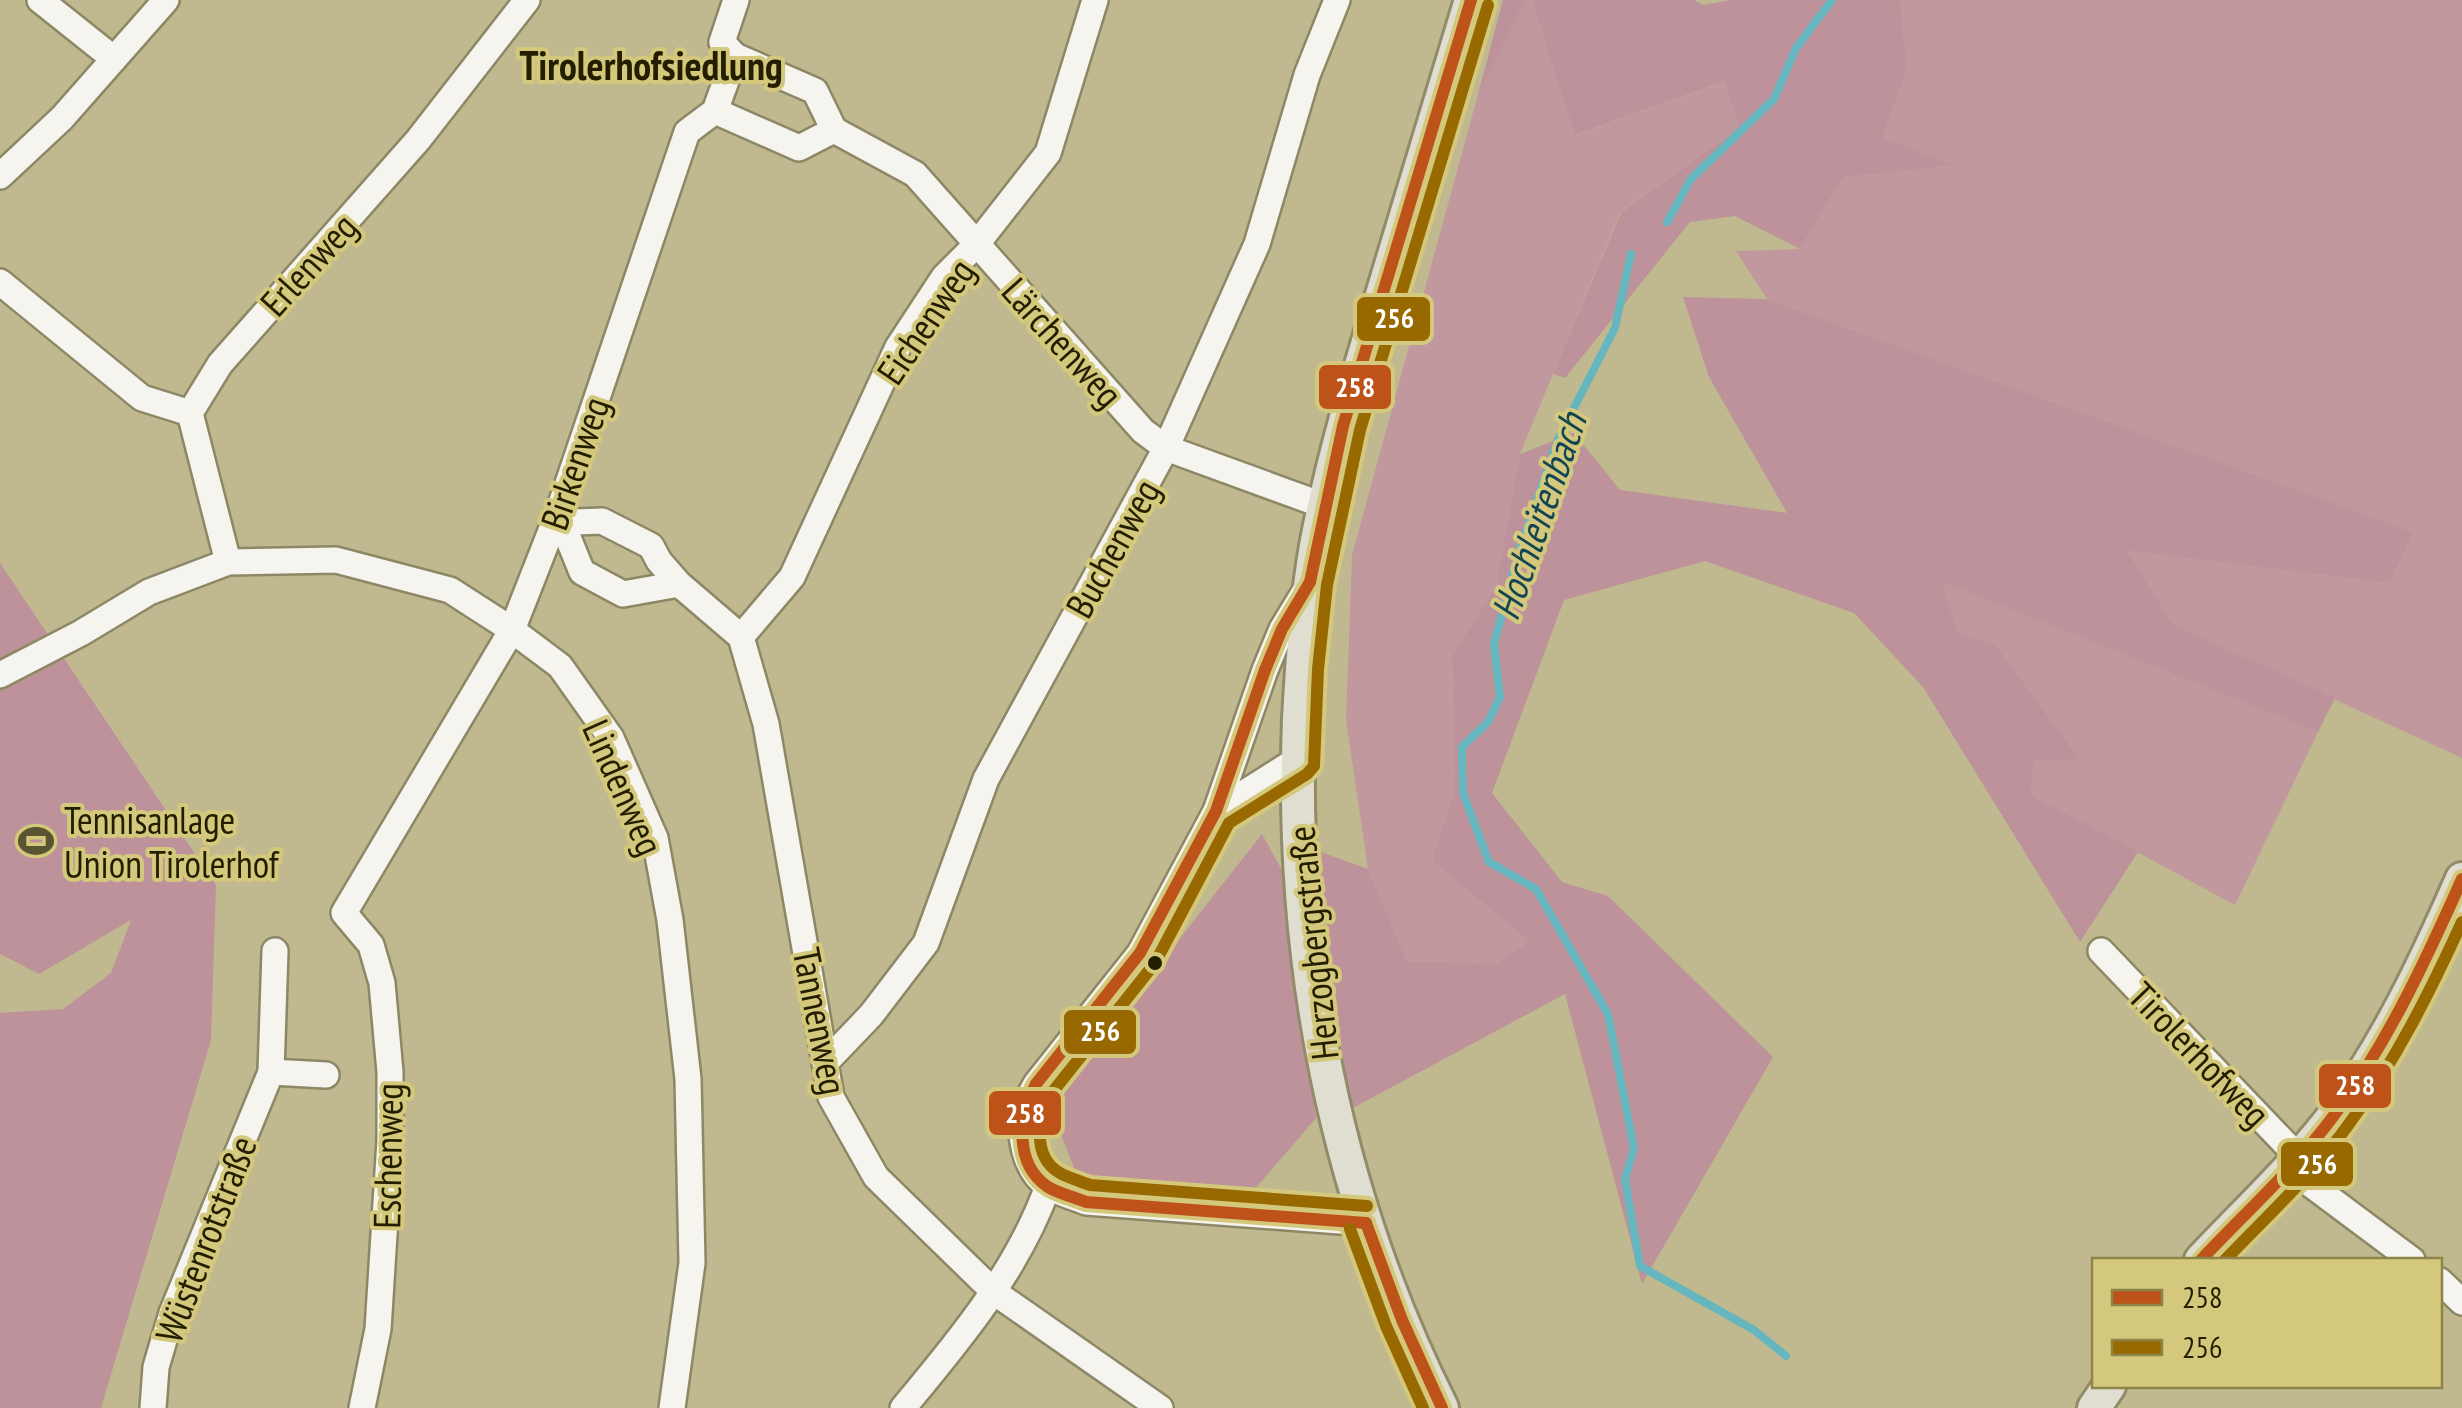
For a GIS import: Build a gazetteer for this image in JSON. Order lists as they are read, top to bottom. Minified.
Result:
{"streets":{"main road":["Herzogbergstraße"],"street":["Erlenweg","Eichenweg","Lärchenweg","Birkenweg","Buchenweg","Lindenweg","Tannenweg","Tirolerhofweg","Eschenweg","Wüstenrotstraße"]},"crossings":[["Eichenweg","Lärchenweg"],["Eichenweg","Tannenweg"],["Lärchenweg","Buchenweg"],["Lärchenweg","Herzogbergstraße"],["Birkenweg","Lindenweg"],["Birkenweg","Eschenweg"],["Buchenweg","Tannenweg"]],"districts":["Tirolerhofsiedlung"],"water":["Hochleitenbach"],"places":{"sports":["Tennisanlage Union Tirolerhof"]},"lines":["transit line 258","transit line 256"],"legend":["258","256"]}
